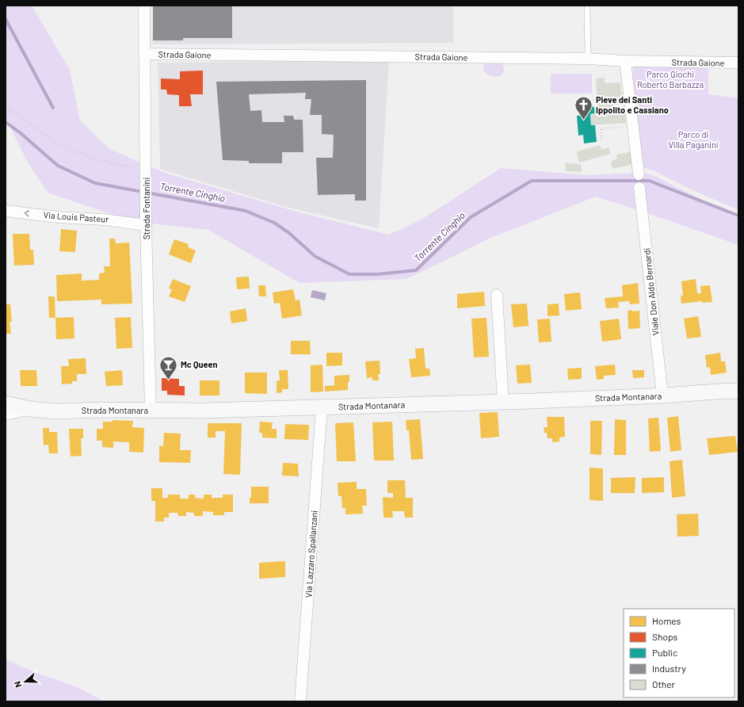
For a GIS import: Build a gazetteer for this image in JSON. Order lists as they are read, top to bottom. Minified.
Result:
{"streets":{"main road":["Strada Montanara"],"street":["Strada Gaione","Strada Fontanini","Via Louis Pasteur","Viale Don Aldo Bernardi","Via Lazzaro Spallanzani"]},"crossings":[["Strada Gaione","Strada Fontanini"],["Strada Fontanini","Via Louis Pasteur"],["Strada Fontanini","Strada Montanara"],["Viale Don Aldo Bernardi","Strada Montanara"],["Strada Montanara","Via Lazzaro Spallanzani"]],"one_way":["Via Louis Pasteur"],"water":["Torrente Cinghio"],"parks":["Parco Giochi Roberto Barbazza","Parco di Villa Paganini"],"places":{"church":["Pieve dei Santi Ippolito e Cassiano"],"bar":["Mc Queen"]},"legend":["Homes","Shops","Public","Industry","Other"],"north":"left"}
